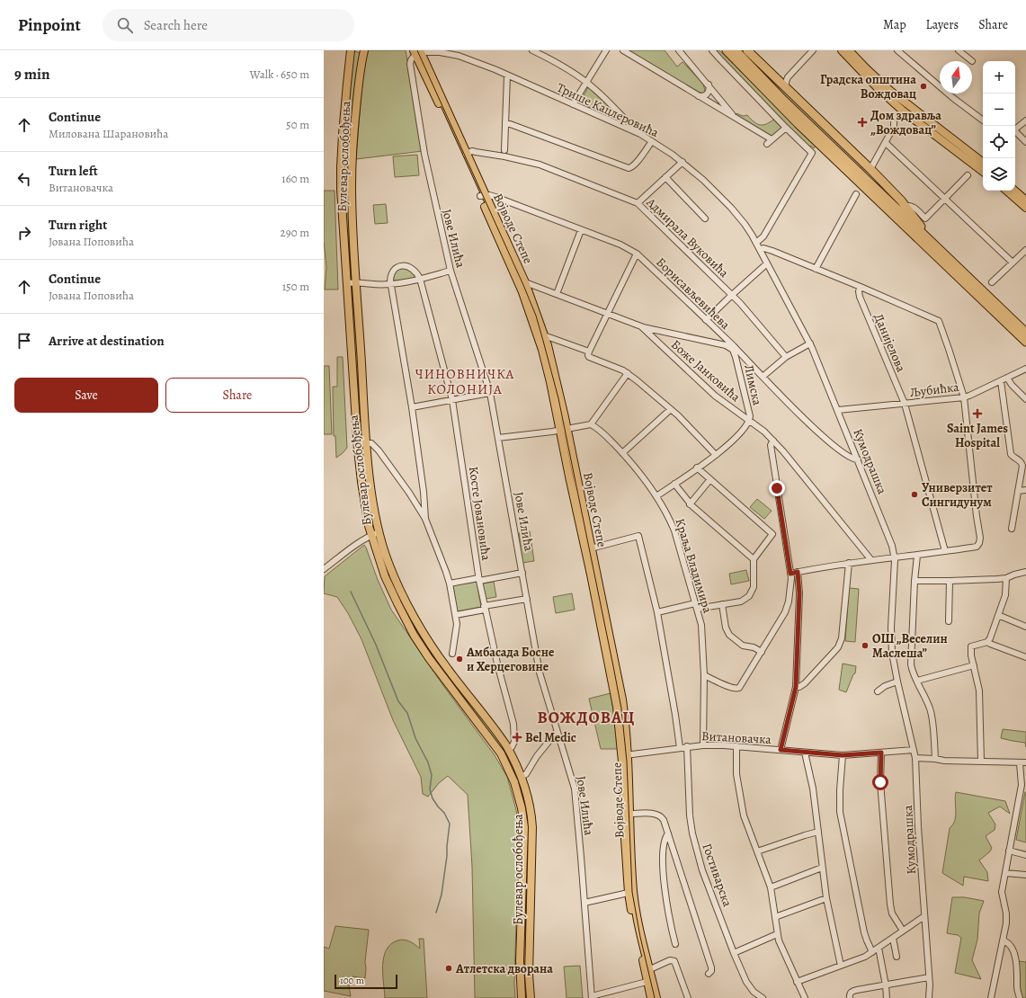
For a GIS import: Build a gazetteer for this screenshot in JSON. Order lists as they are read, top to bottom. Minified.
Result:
{"streets":{"main road":["Булевар ослобођења","Војводе Степе"],"street":["Трише Кацлеровића","Адмирала Вуковића","Јове Илића","Борисављевићева","Данијелова","Боже Јанковића","Лимска","Љубићка","Кумодрашка","Косте Јовановића","Краља Владимира","Витановачка","Гостиварска"]},"crossings":[["Трише Кацлеровића","Војводе Степе"],["Трише Кацлеровића","Јове Илића"],["Трише Кацлеровића","Кумодрашка"],["Булевар ослобођења","Косте Јовановића"],["Војводе Степе","Адмирала Вуковића"],["Војводе Степе","Јове Илића"],["Војводе Степе","Борисављевићева"],["Војводе Степе","Боже Јанковића"],["Војводе Степе","Витановачка"],["Борисављевићева","Лимска"],["Борисављевићева","Кумодрашка"],["Данијелова","Љубићка"],["Боже Јанковића","Лимска"],["Лимска","Краља Владимира"],["Љубићка","Кумодрашка"],["Кумодрашка","Витановачка"],["Краља Владимира","Витановачка"],["Витановачка","Гостиварска"]],"districts":["ЧИНОВНИЧКА КОЛОНИЈА","ВОЖДОВАЦ"],"places":{"other":["Градска општина Вождовац","Универзитет Сингидунум","ОШ „Веселин Маслеша”","Амбасада Босне и Херцеговине","Атлетска дворана"],"health":["Дом здравља „Вождовац”","Saint James Hospital","Bel Medic"]},"scale_bar":"100 m","north":"top","page":{"header":"Pinpoint","search":"Search here","nav":["Map","Layers","Share"],"heading":["9 min","Walk · 650 m"],"map_buttons":["+","−"],"list":[["Continue","Милована Шарановића","50 m"],["Turn left","Витановачка","160 m"],["Turn right","Јована Поповића","290 m"],["Continue","Јована Поповића","150 m"],"Arrive at destination"],"buttons":["Save","Share"],"scale":"100 m"}}
